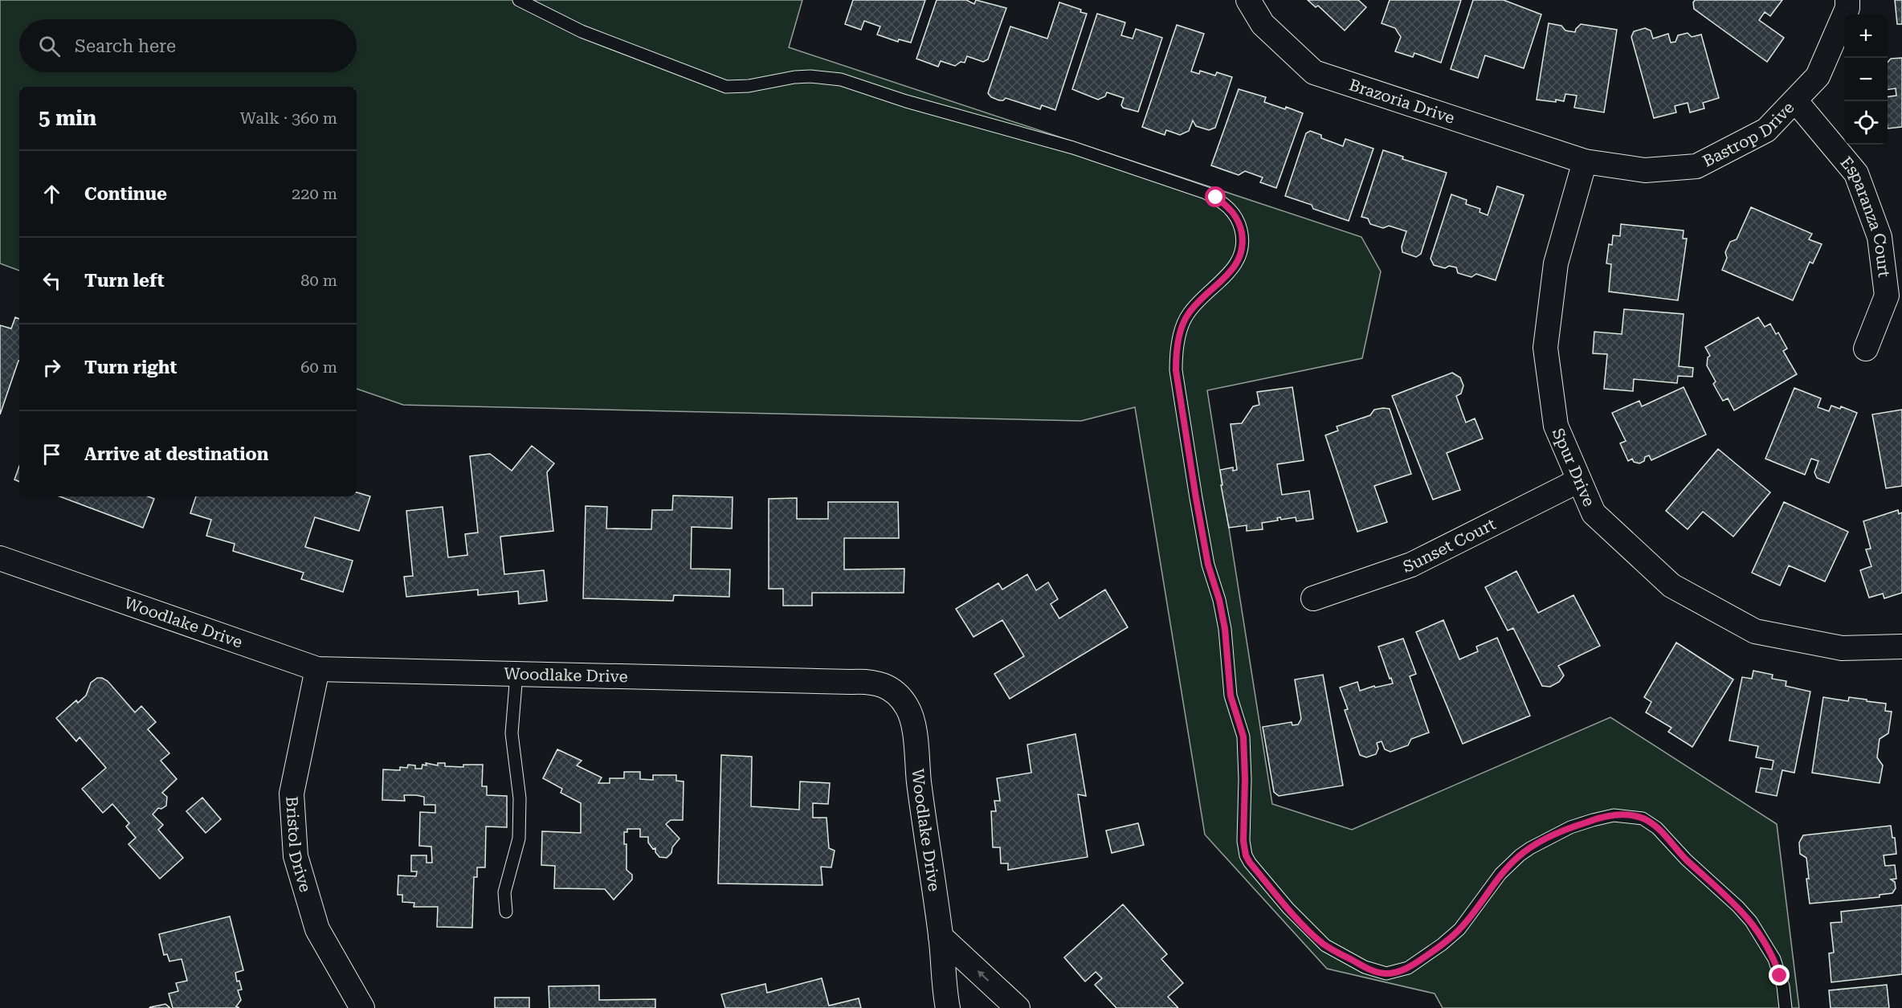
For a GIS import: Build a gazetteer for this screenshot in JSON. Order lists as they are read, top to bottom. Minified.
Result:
{"streets":{"street":["Brazoria Drive","Bastrop Drive","Esparanza Court","Spur Drive","Sunset Court","Woodlake Drive","Bristol Drive"]},"crossings":[["Brazoria Drive","Bastrop Drive"],["Brazoria Drive","Spur Drive"],["Bastrop Drive","Esparanza Court"],["Bastrop Drive","Spur Drive"],["Spur Drive","Sunset Court"],["Woodlake Drive","Bristol Drive"]],"page":{"map_buttons":["+","−"],"search":"Search here","heading":["5 min","Walk · 360 m"],"list":[["Continue","220 m"],["Turn left","80 m"],["Turn right","60 m"],"Arrive at destination"]}}
